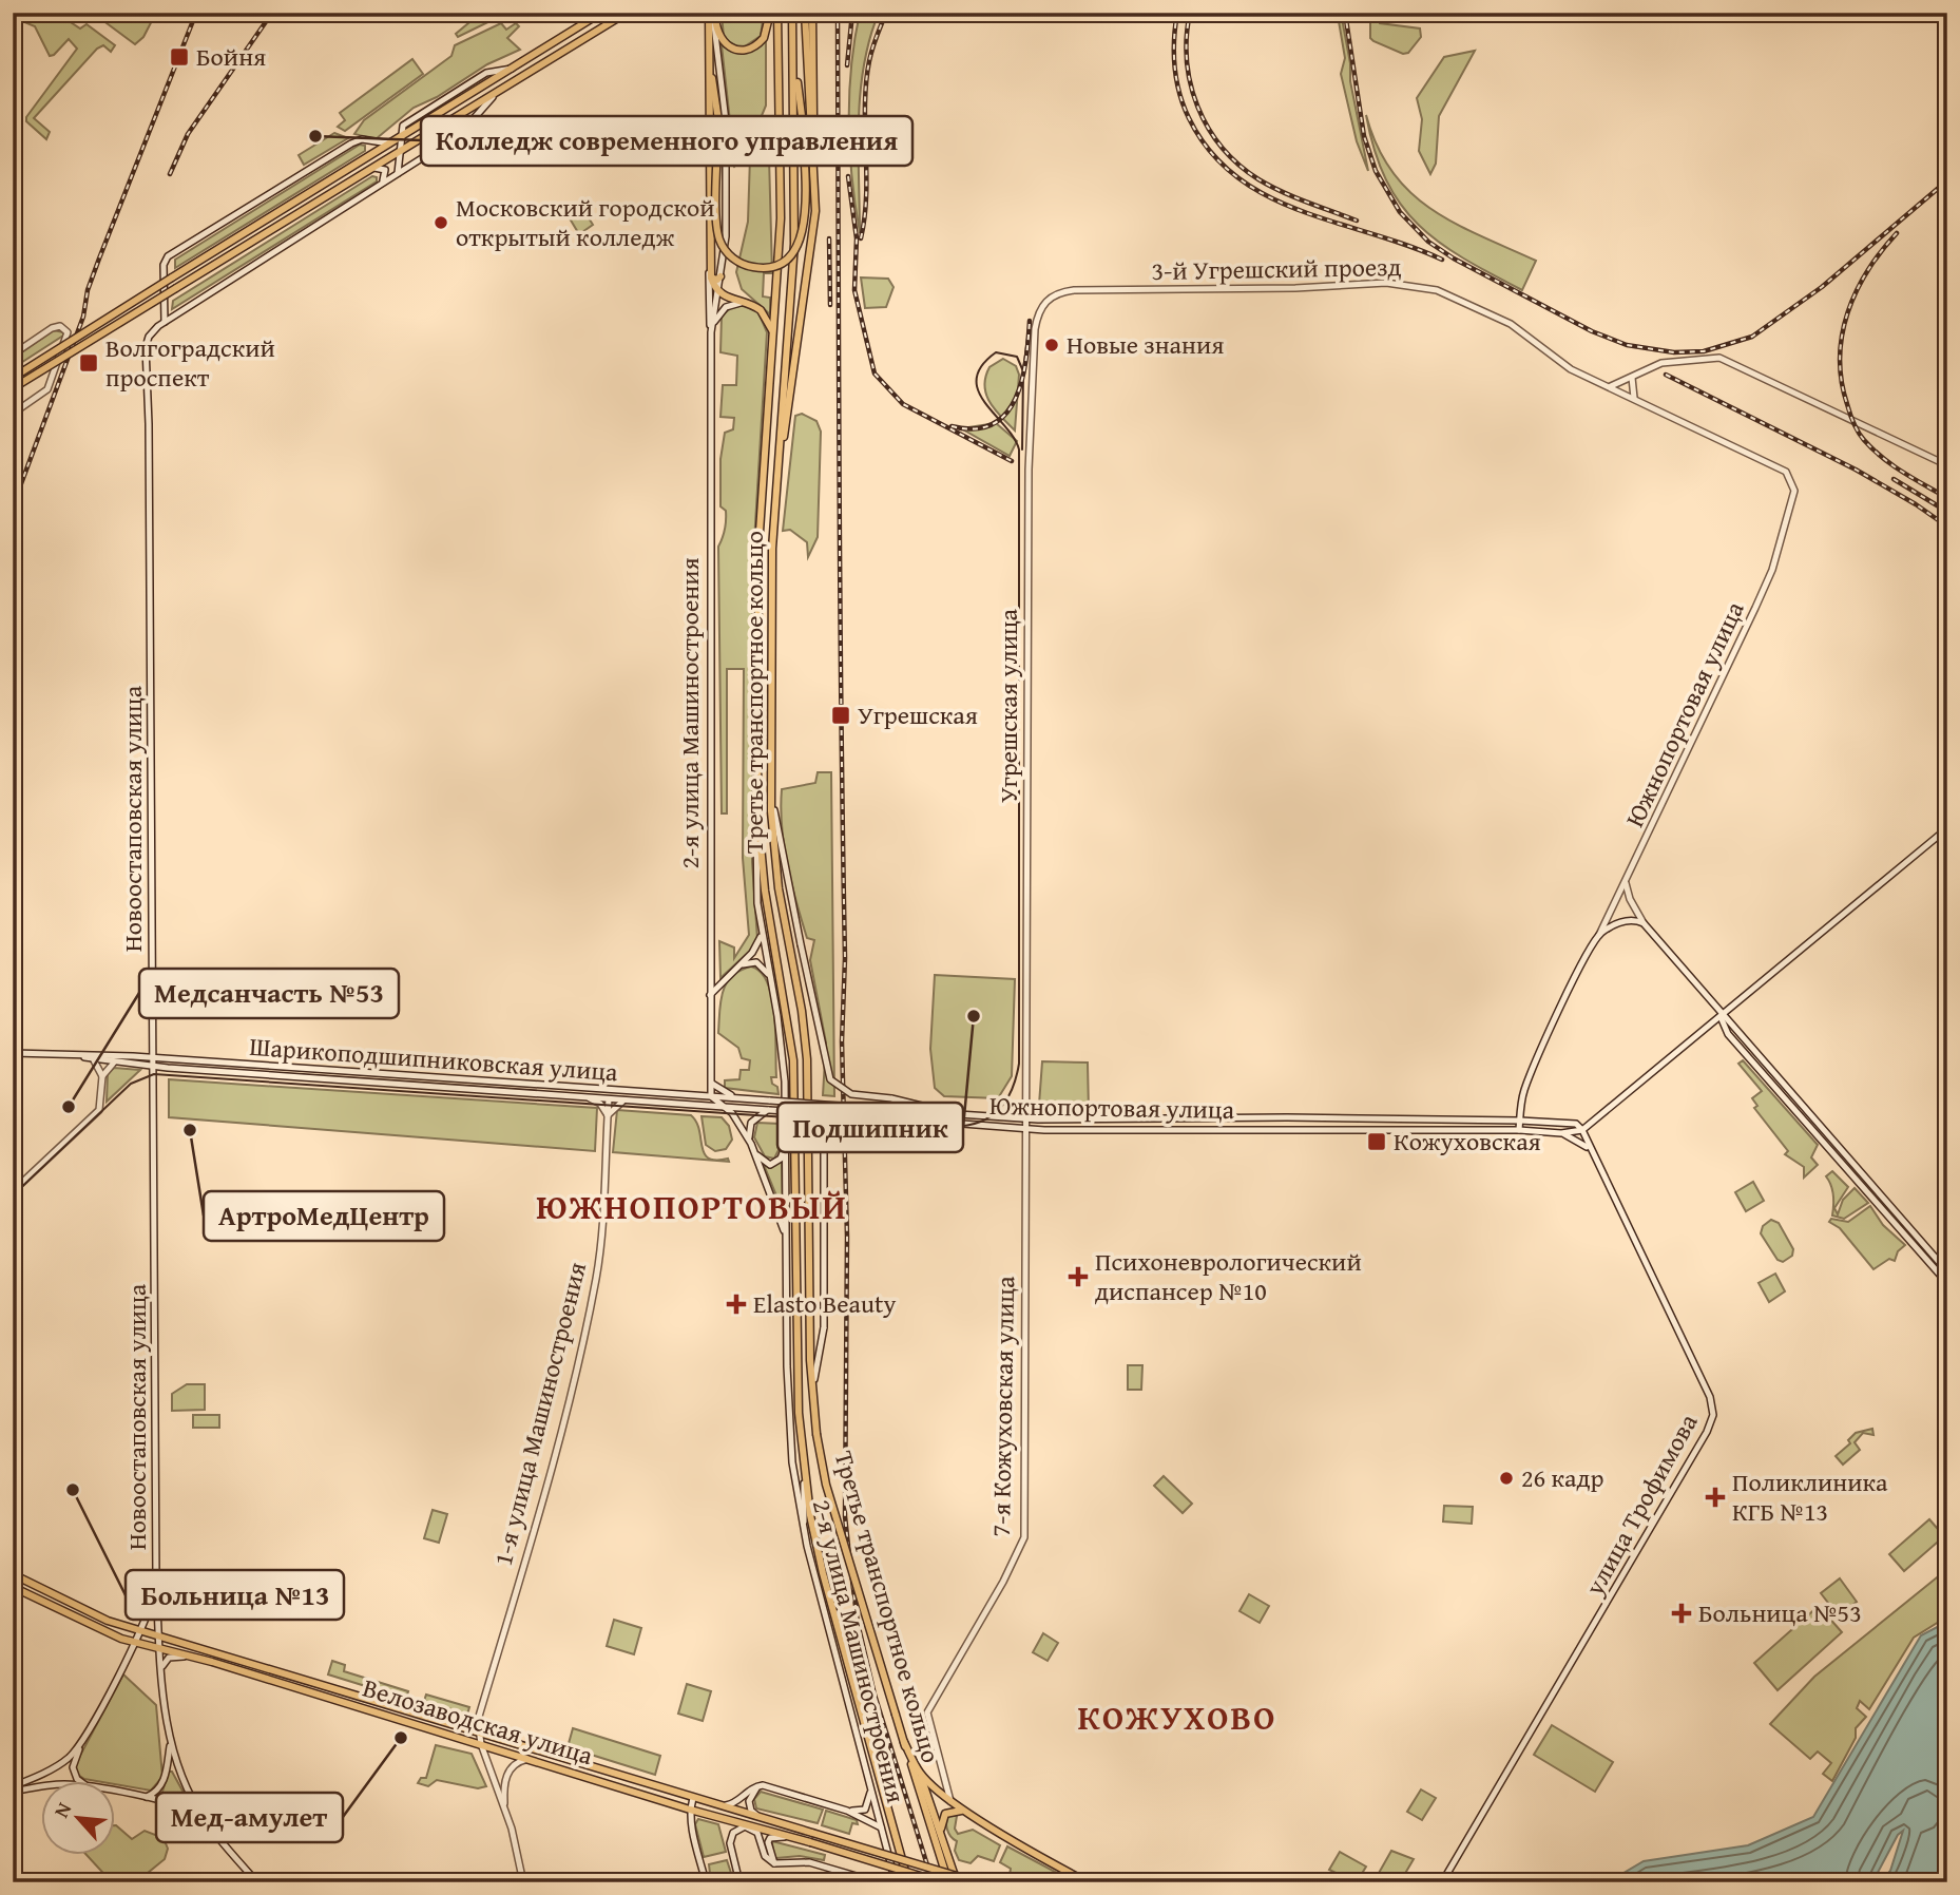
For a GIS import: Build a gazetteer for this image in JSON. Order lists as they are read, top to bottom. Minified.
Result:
{"streets":{"main road":["3-й Угрешский проезд","Третье транспортное кольцо","Угрешская улица","2-я улица Машиностроения","Южнопортовая улица","Новоостаповская улица","Шарикоподшипниковская улица","7-я Кожуховская улица","1-я улица Машиностроения","улица Трофимова","Велозаводская улица"]},"crossings":[["3-й Угрешский проезд","Угрешская улица"],["3-й Угрешский проезд","Южнопортовая улица"],["Третье транспортное кольцо","2-я улица Машиностроения"],["Угрешская улица","Южнопортовая улица"],["Угрешская улица","7-я Кожуховская улица"],["2-я улица Машиностроения","Южнопортовая улица"],["2-я улица Машиностроения","Шарикоподшипниковская улица"],["Южнопортовая улица","Шарикоподшипниковская улица"],["Южнопортовая улица","7-я Кожуховская улица"],["Южнопортовая улица","улица Трофимова"],["Новоостаповская улица","Шарикоподшипниковская улица"],["Новоостаповская улица","Велозаводская улица"],["Шарикоподшипниковская улица","1-я улица Машиностроения"],["1-я улица Машиностроения","Велозаводская улица"]],"districts":["ЮЖНОПОРТОВЫЙ","КОЖУХОВО"],"places":{"transit":["Бойня","Волгоградский проспект","Угрешская","Кожуховская"],"other":["Колледж современного управления","Московский городской открытый колледж","Новые знания","Подшипник","Медсанчасть №53","АртроМедЦентр","26 кадр","Больница №13","Мед-амулет"],"health":["Психоневрологический диспансер №10","Elasto Beauty","Поликлиника КГБ №13","Больница №53"]},"north":"top left"}
